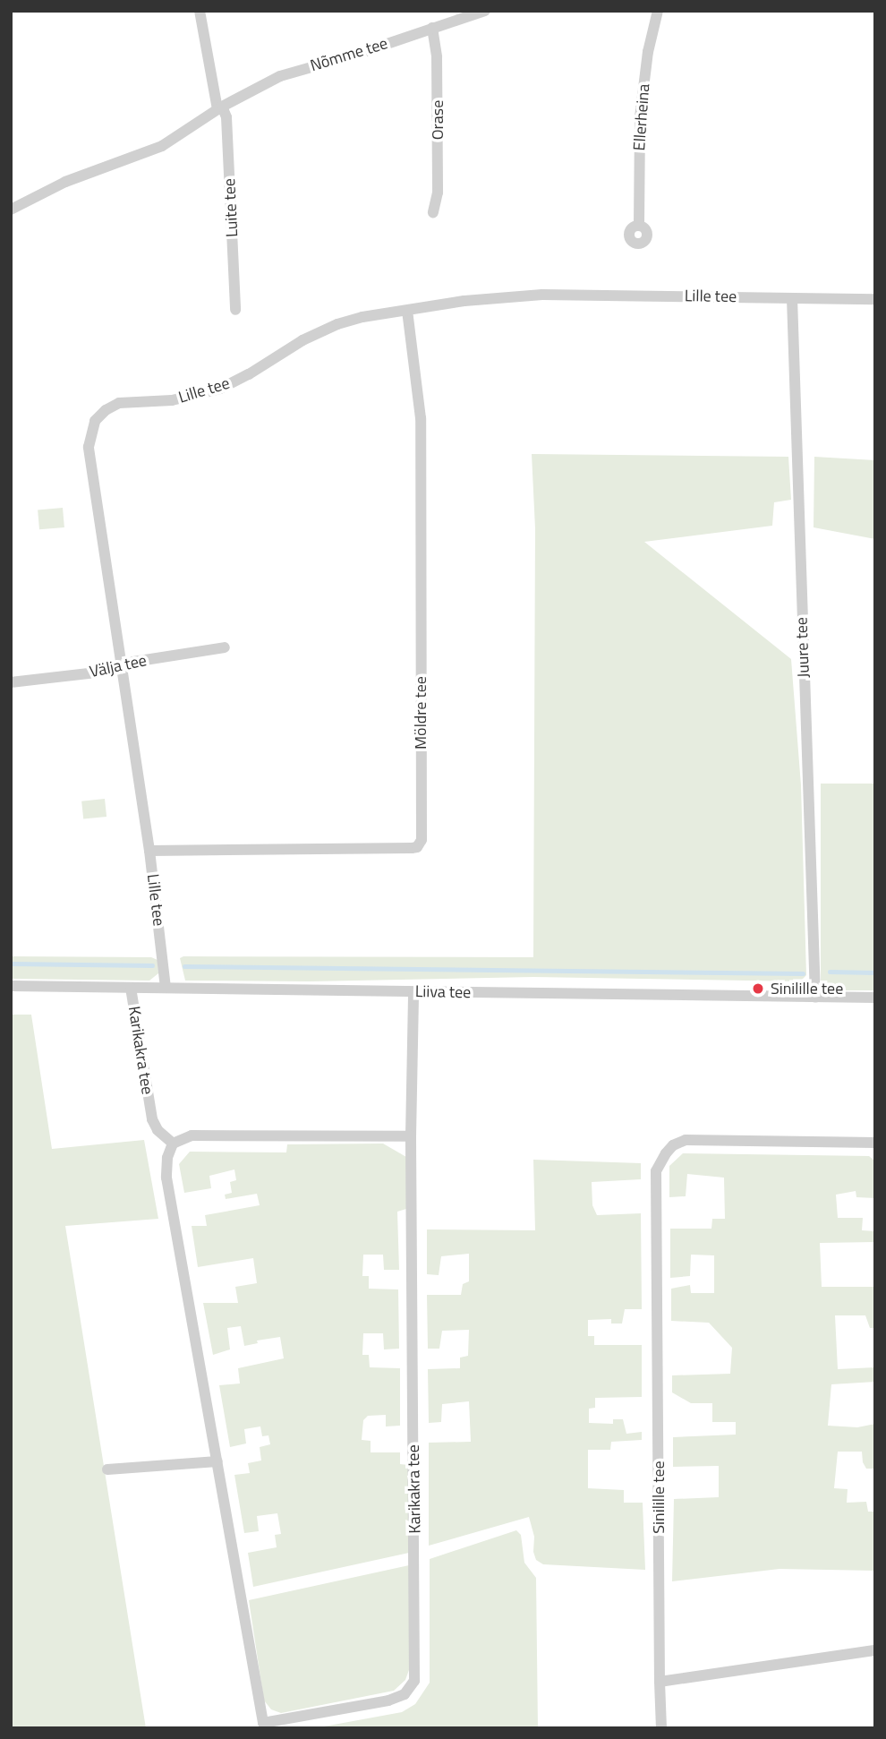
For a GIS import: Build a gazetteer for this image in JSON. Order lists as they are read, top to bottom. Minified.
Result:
{"streets":{"street":["Nõmme tee","Ellerheina","Orase","Luite tee","Lille tee","Juure tee","Välja tee","Möldre tee","Liiva tee","Karikakra tee","Sinilille tee"]},"crossings":[["Nõmme tee","Orase"],["Nõmme tee","Luite tee"],["Lille tee","Juure tee"],["Lille tee","Välja tee"],["Lille tee","Möldre tee"],["Lille tee","Liiva tee"],["Juure tee","Liiva tee"],["Liiva tee","Karikakra tee"]],"places":["Sinilille tee"]}
